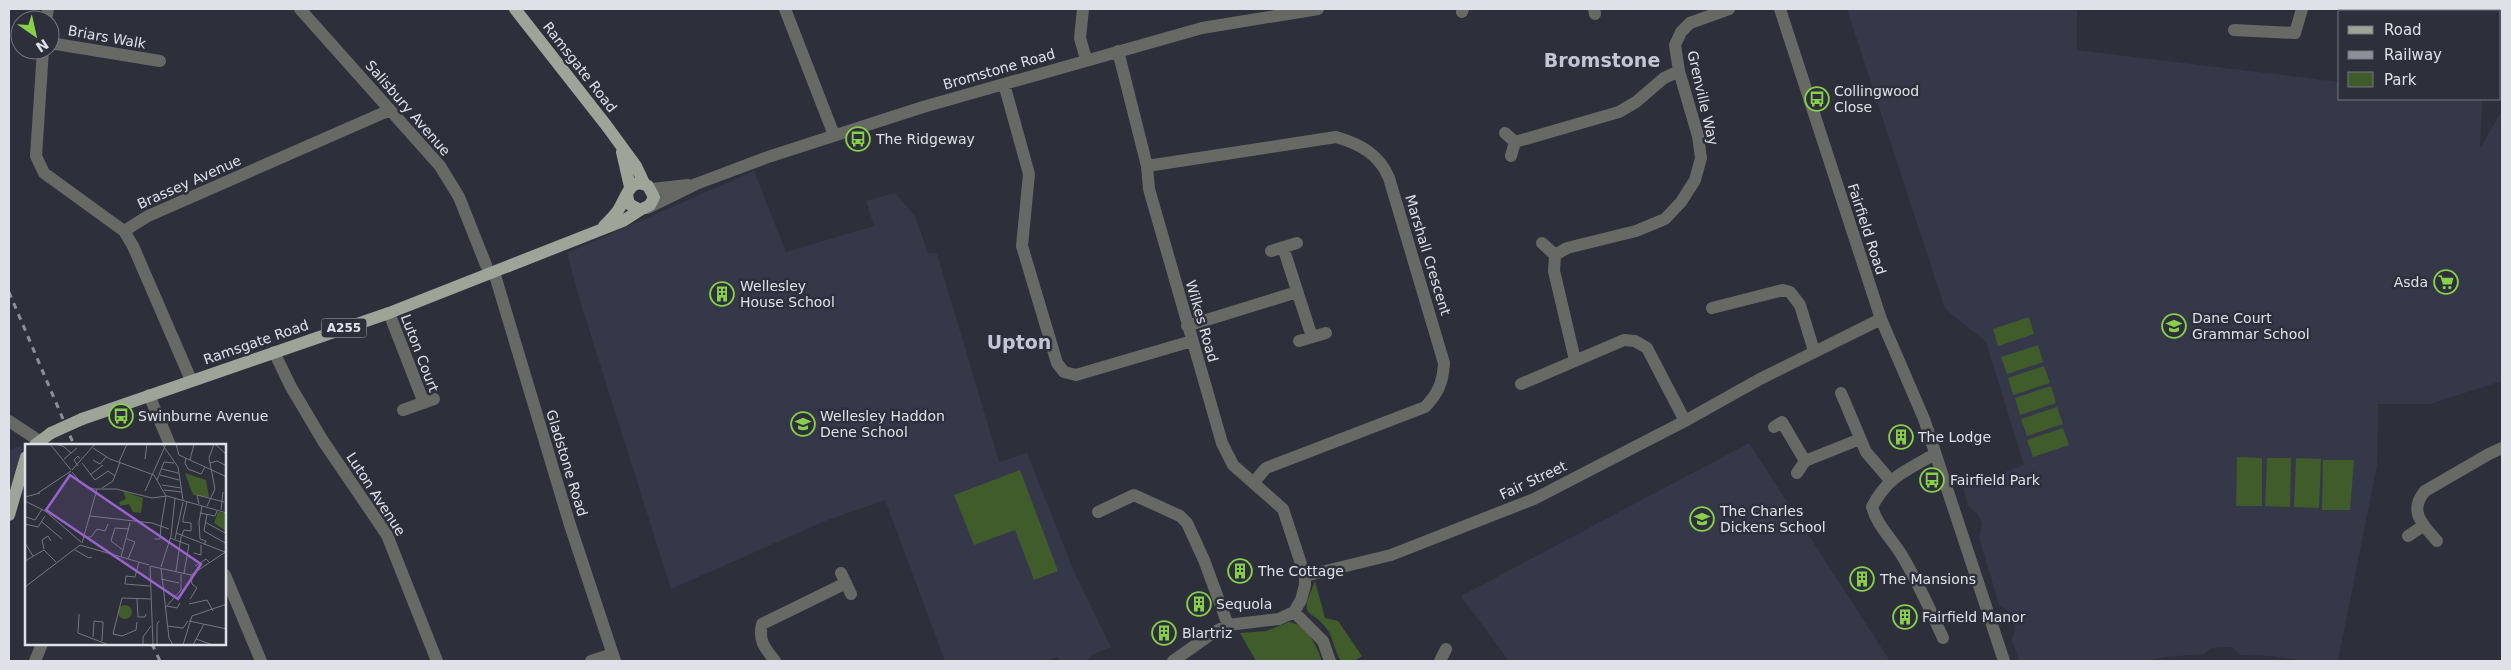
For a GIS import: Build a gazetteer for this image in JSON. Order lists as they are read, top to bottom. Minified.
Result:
{"streets":{"main road":["Ramsgate Road","A255"],"street":["Briars Walk","Bromstone Road","Grenville Way","Salisbury Avenue","Brassey Avenue","Fairfield Road","Marshall Crescent","Wilkes Road","Luton Court","Gladstone Road","Fair Street","Luton Avenue"]},"crossings":[["Ramsgate Road","Bromstone Road"],["Ramsgate Road","Salisbury Avenue"],["Ramsgate Road","Luton Court"],["Ramsgate Road","Gladstone Road"],["Ramsgate Road","Luton Avenue"],["Bromstone Road","Wilkes Road"],["Salisbury Avenue","Brassey Avenue"],["Salisbury Avenue","Gladstone Road"],["Fairfield Road","Fair Street"],["Marshall Crescent","Wilkes Road"],["Wilkes Road","Fair Street"]],"districts":["Bromstone","Upton"],"places":{"bus stop":["Collingwood Close","The Ridgeway","Swinburne Avenue","Fairfield Park"],"supermarket":["Asda"],"building":["Wellesley House School","The Lodge","The Cottage","The Mansions","Sequola","Fairfield Manor","Blartriz"],"school or university":["Dane Court Grammar School","Wellesley Haddon Dene School","The Charles Dickens School"]},"legend":["Road","Railway","Park"],"north":"bottom right"}
